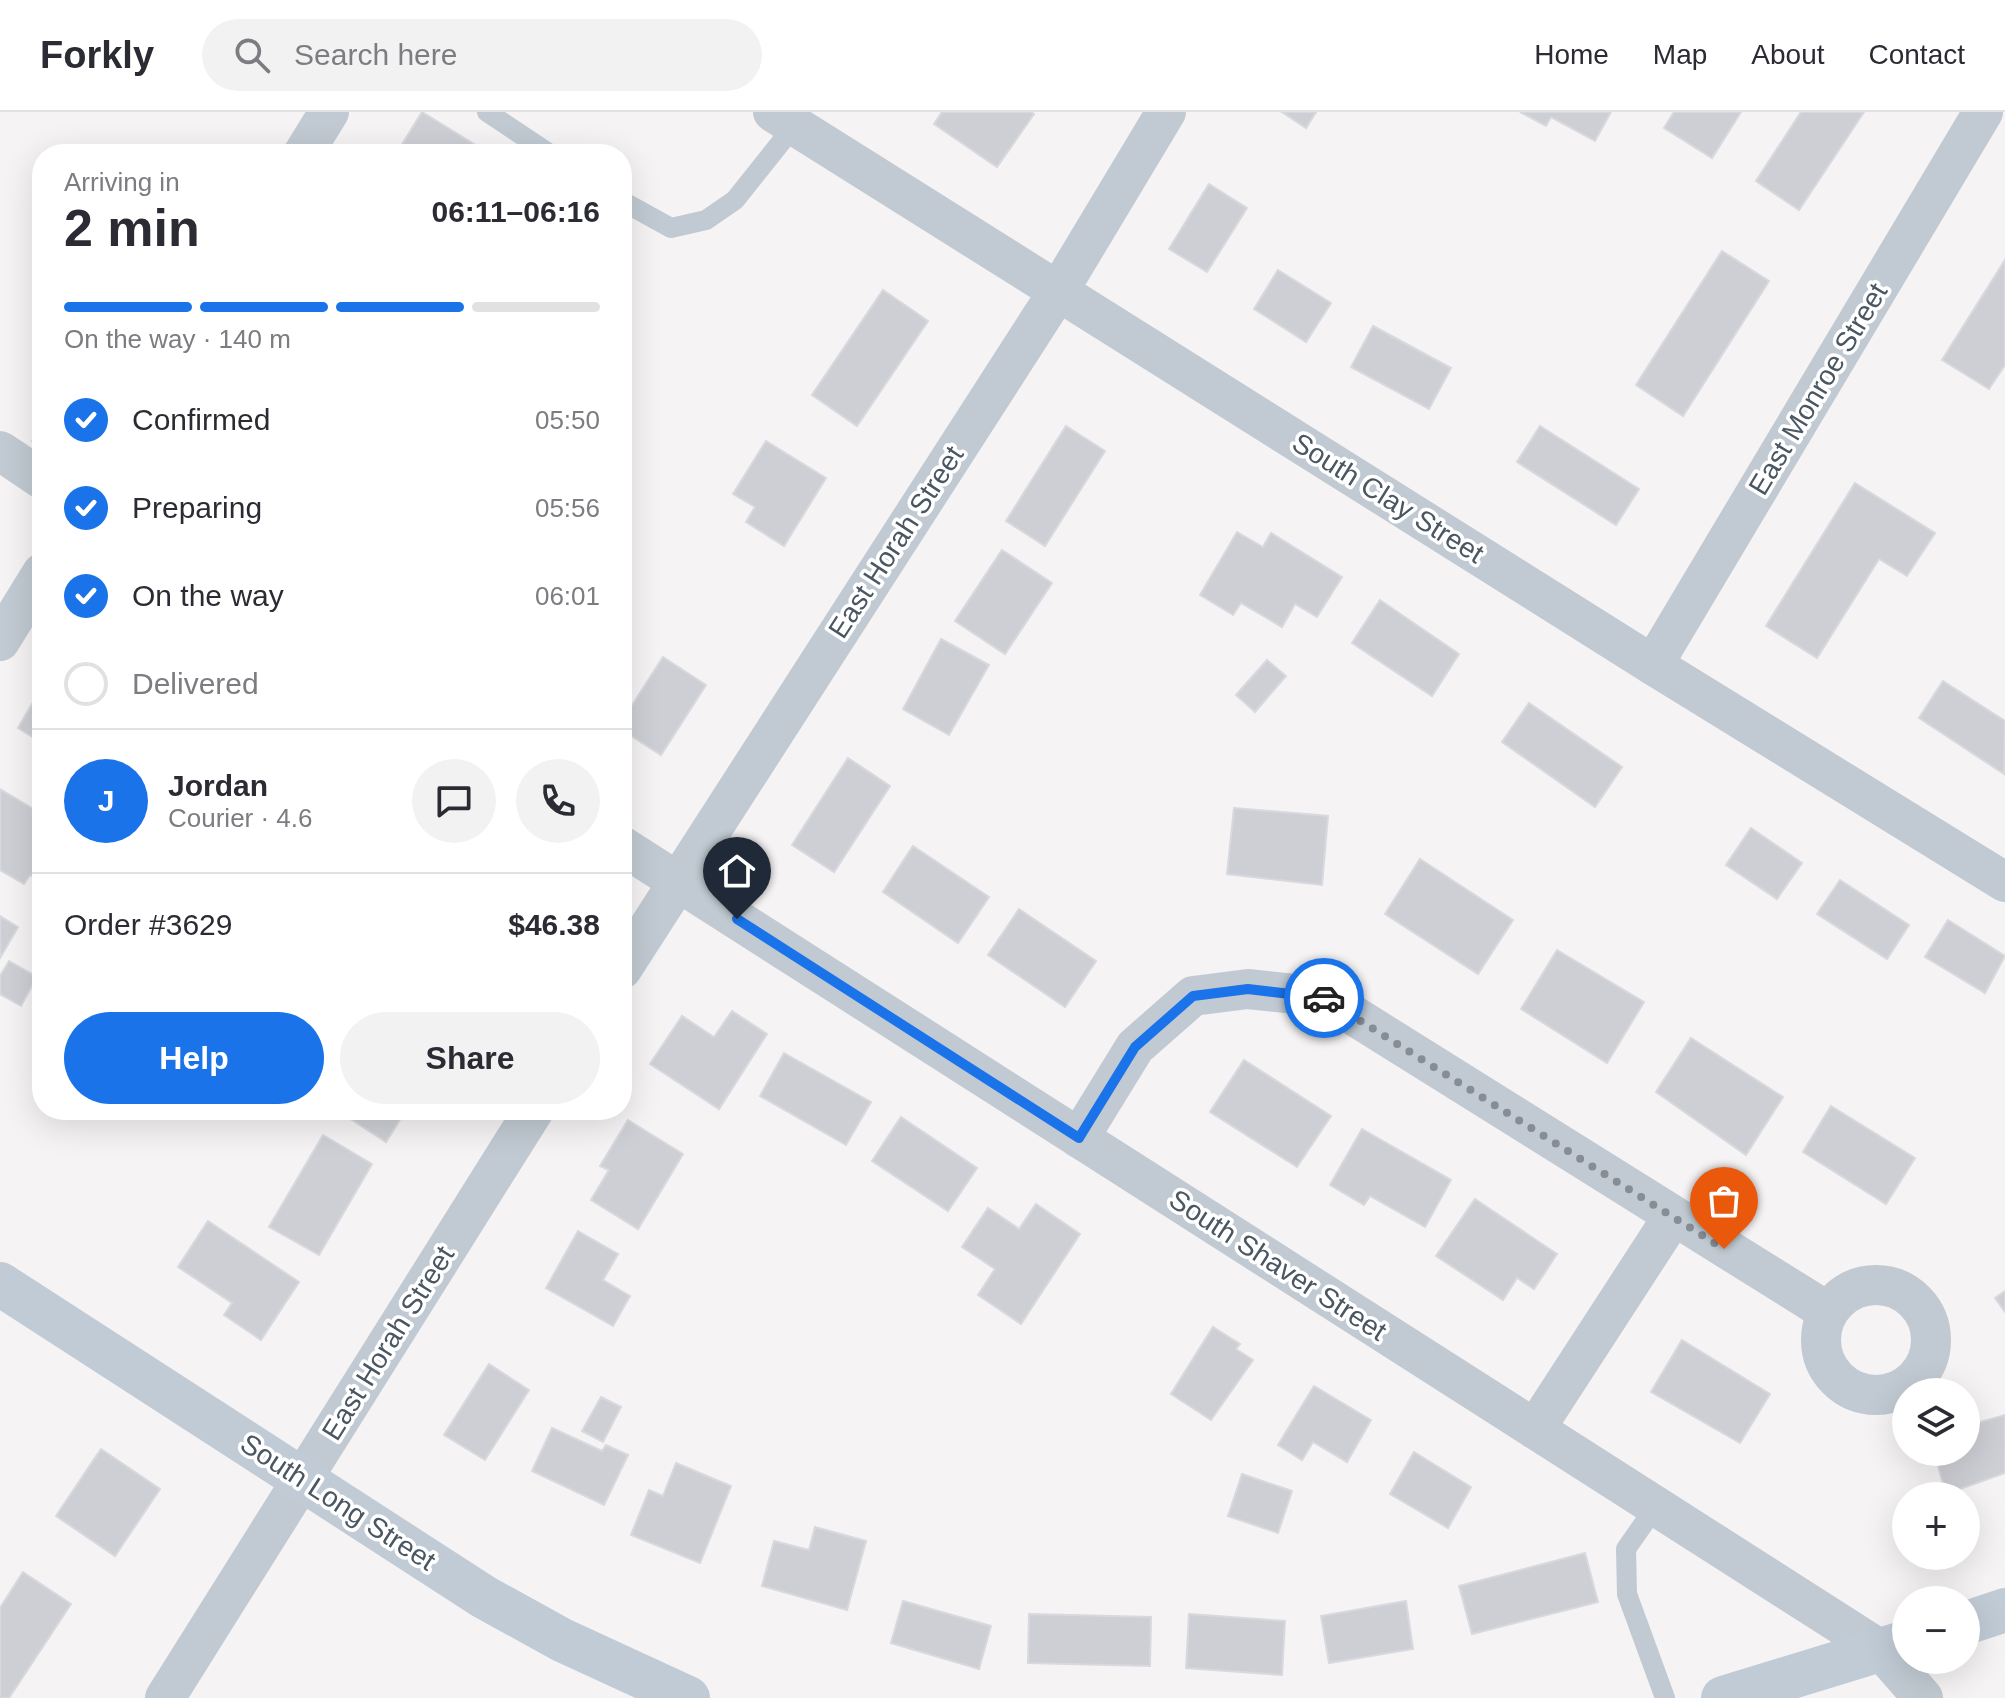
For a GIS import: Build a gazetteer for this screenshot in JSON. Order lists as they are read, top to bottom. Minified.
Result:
{"streets":{"main road":["South Long Street"],"street":["East Monroe Street","South Clay Street","East Horah Street","South Shaver Street"]},"crossings":[["East Monroe Street","South Clay Street"],["South Clay Street","East Horah Street"],["East Horah Street","South Shaver Street"],["East Horah Street","South Long Street"]],"page":{"header":"Forkly","search":"Search here","nav":["Home","Map","About","Contact"],"heading":["2 min","Arriving in","06:11–06:16"],"panel":["Jordan","Courier · 4.6","Order #3629","$46.38"],"bar":"On the way · 140 m","list":[["Confirmed","05:50"],["Preparing","05:56"],["On the way","06:01"],"Delivered"],"round":"J","buttons":["Help","Share"],"map_buttons":["+","−"]}}
